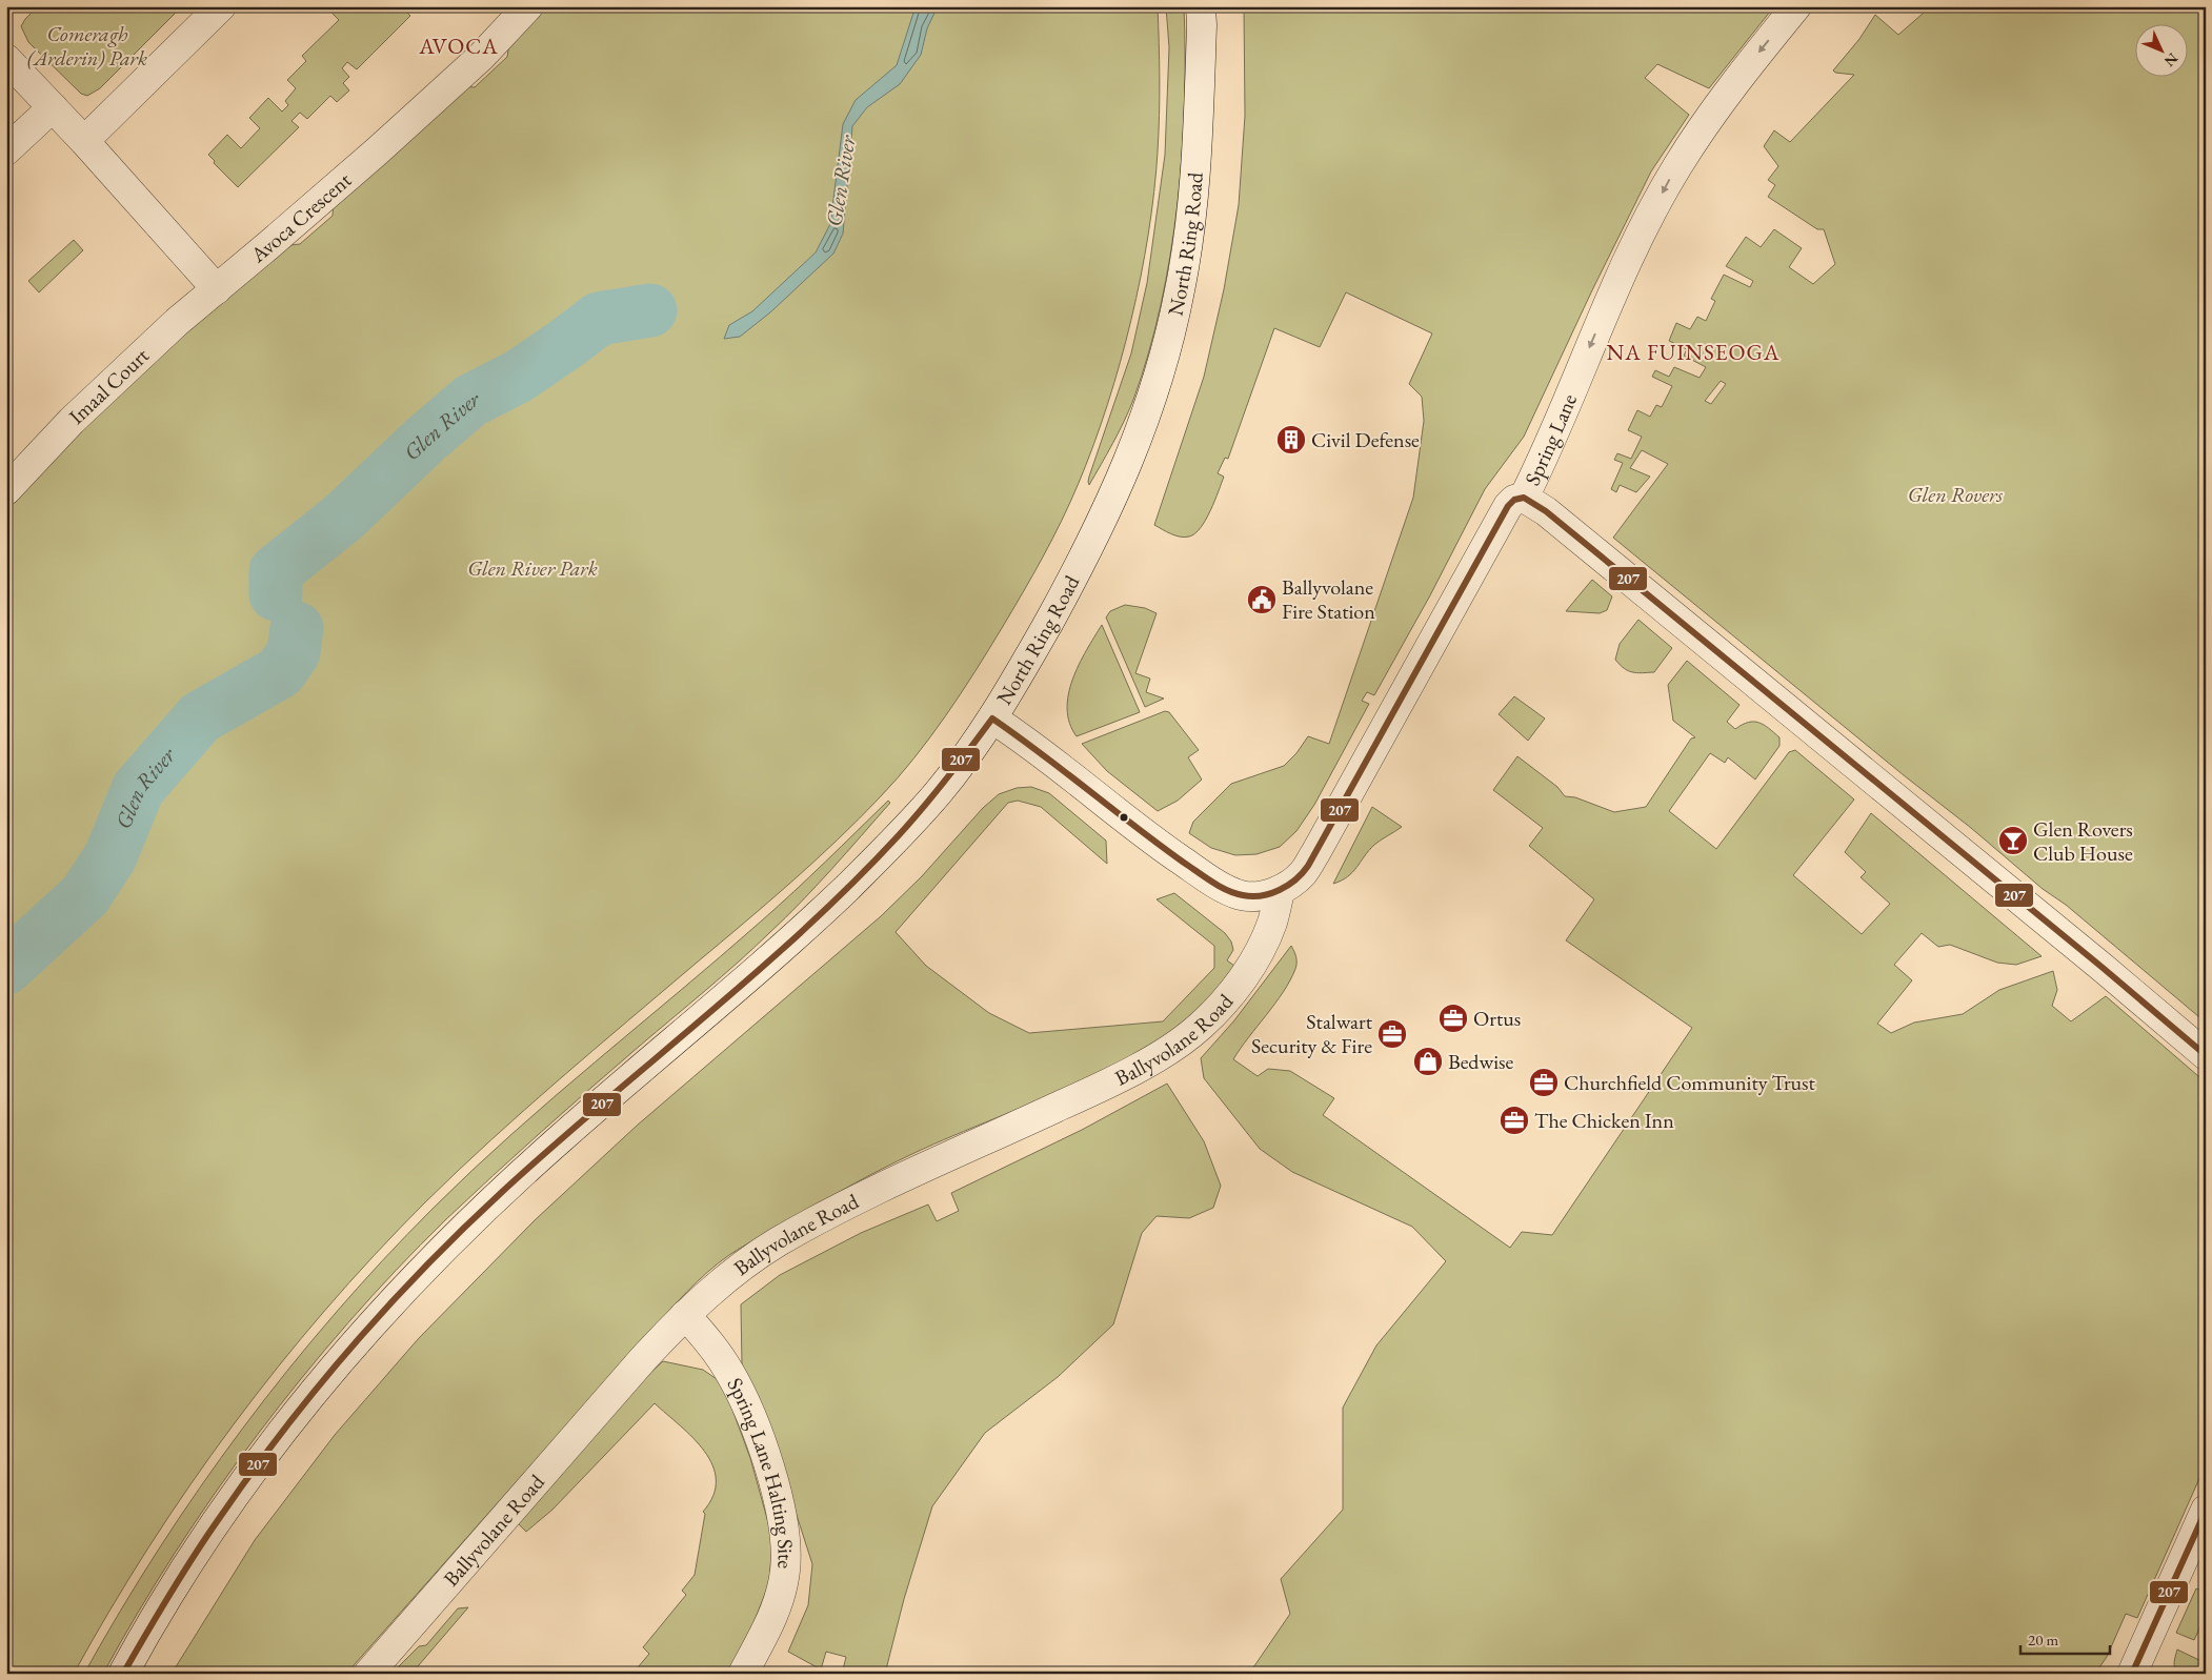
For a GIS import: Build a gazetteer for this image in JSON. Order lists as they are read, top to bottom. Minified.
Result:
{"streets":{"street":["Avoca Crescent","North Ring Road","Imaal Court","Spring Lane","Ballyvolane Road","Spring Lane Halting Site"]},"crossings":[["Avoca Crescent","Imaal Court"],["North Ring Road","Spring Lane"],["Spring Lane","Ballyvolane Road"],["Ballyvolane Road","Spring Lane Halting Site"]],"one_way":["Spring Lane"],"districts":["AVOCA","NA FUINSEOGA"],"water":["Glen River"],"parks":["Comeragh (Arderin) Park","Glen Rovers","Glen River Park"],"places":{"building":["Civil Defense"],"public building":["Ballyvolane Fire Station"],"bar":["Glen Rovers Club House"],"office":["Ortus","Stalwart Security & Fire","Churchfield Community Trust","The Chicken Inn"],"shop":["Bedwise"]},"lines":["transit line 207"],"scale_bar":"20 m","north":"bottom right"}
